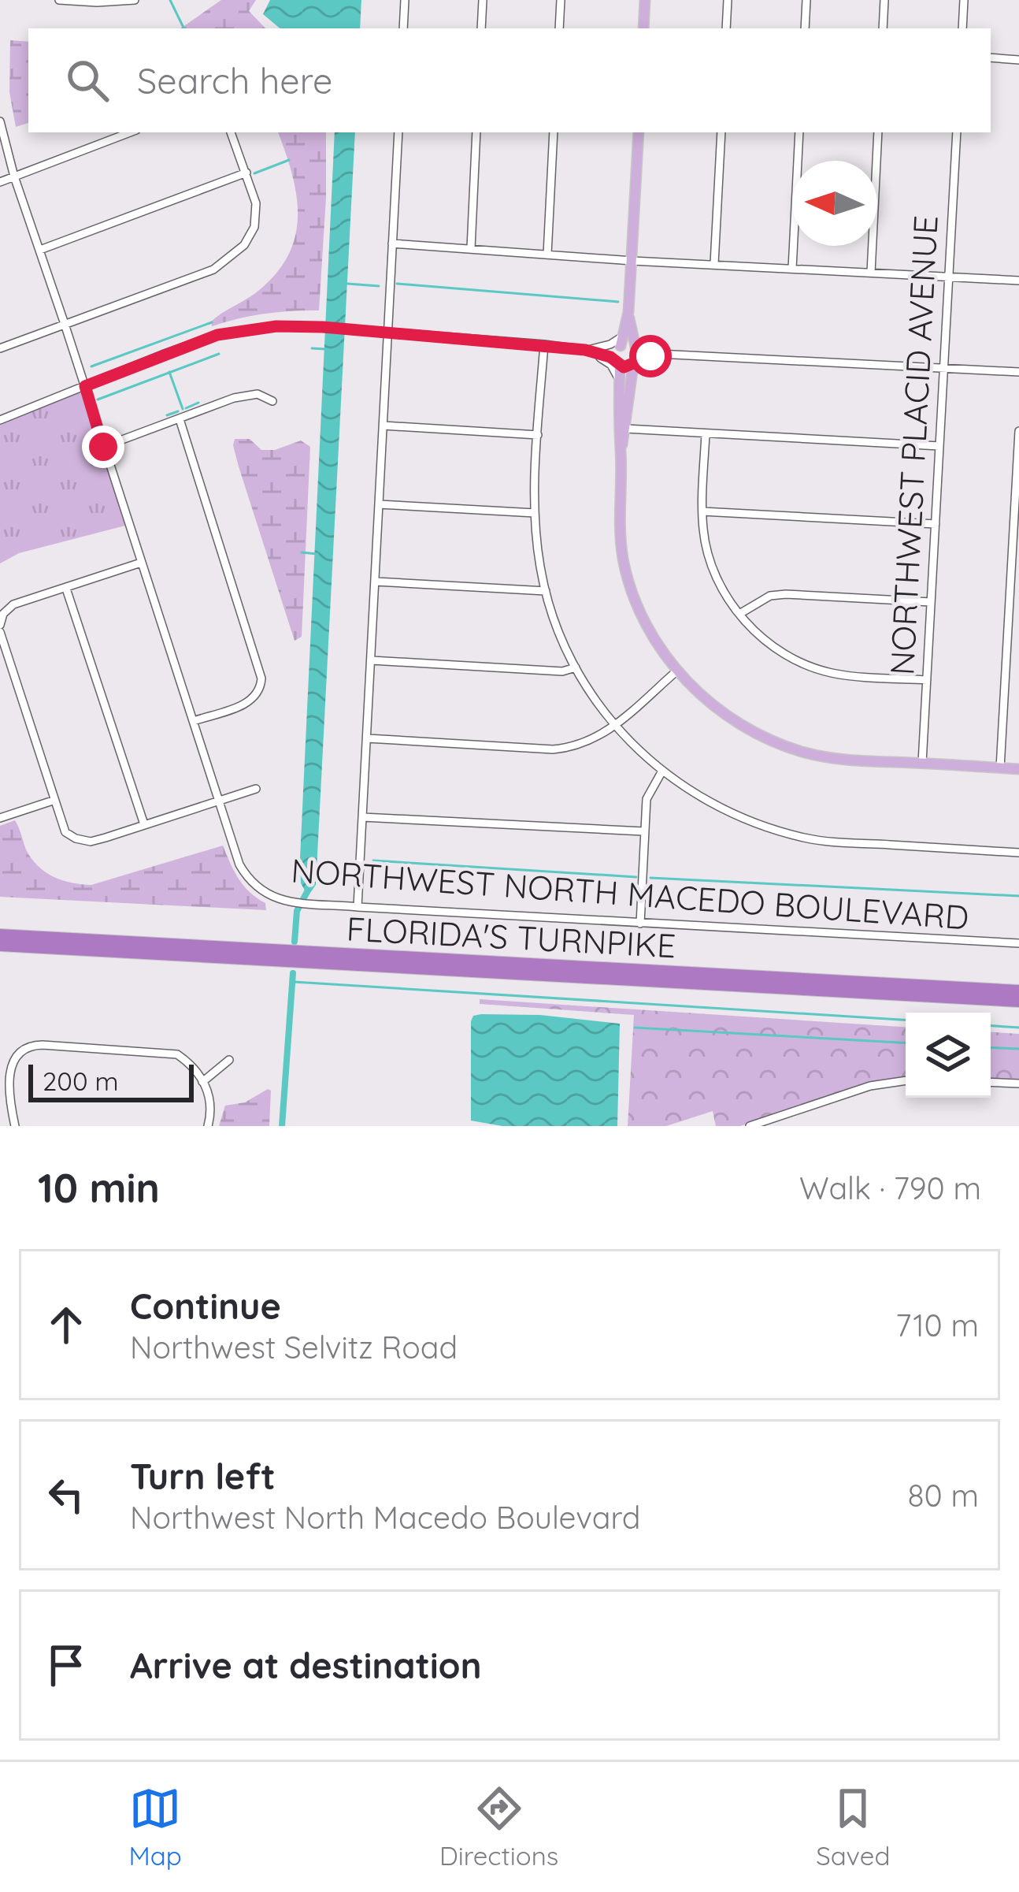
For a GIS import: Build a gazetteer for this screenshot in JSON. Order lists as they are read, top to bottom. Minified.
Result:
{"streets":{"highway":["FLORIDA'S TURNPIKE"],"street":["NORTHWEST PLACID AVENUE","NORTHWEST NORTH MACEDO BOULEVARD"]},"scale_bar":"200 m","north":"left","page":{"search":"Search here","scale":"200 m","heading":["10 min","Walk · 790 m"],"list":[["Continue","Northwest Selvitz Road","710 m"],["Turn left","Northwest North Macedo Boulevard","80 m"],"Arrive at destination"],"nav":["Map","Directions","Saved"]}}
